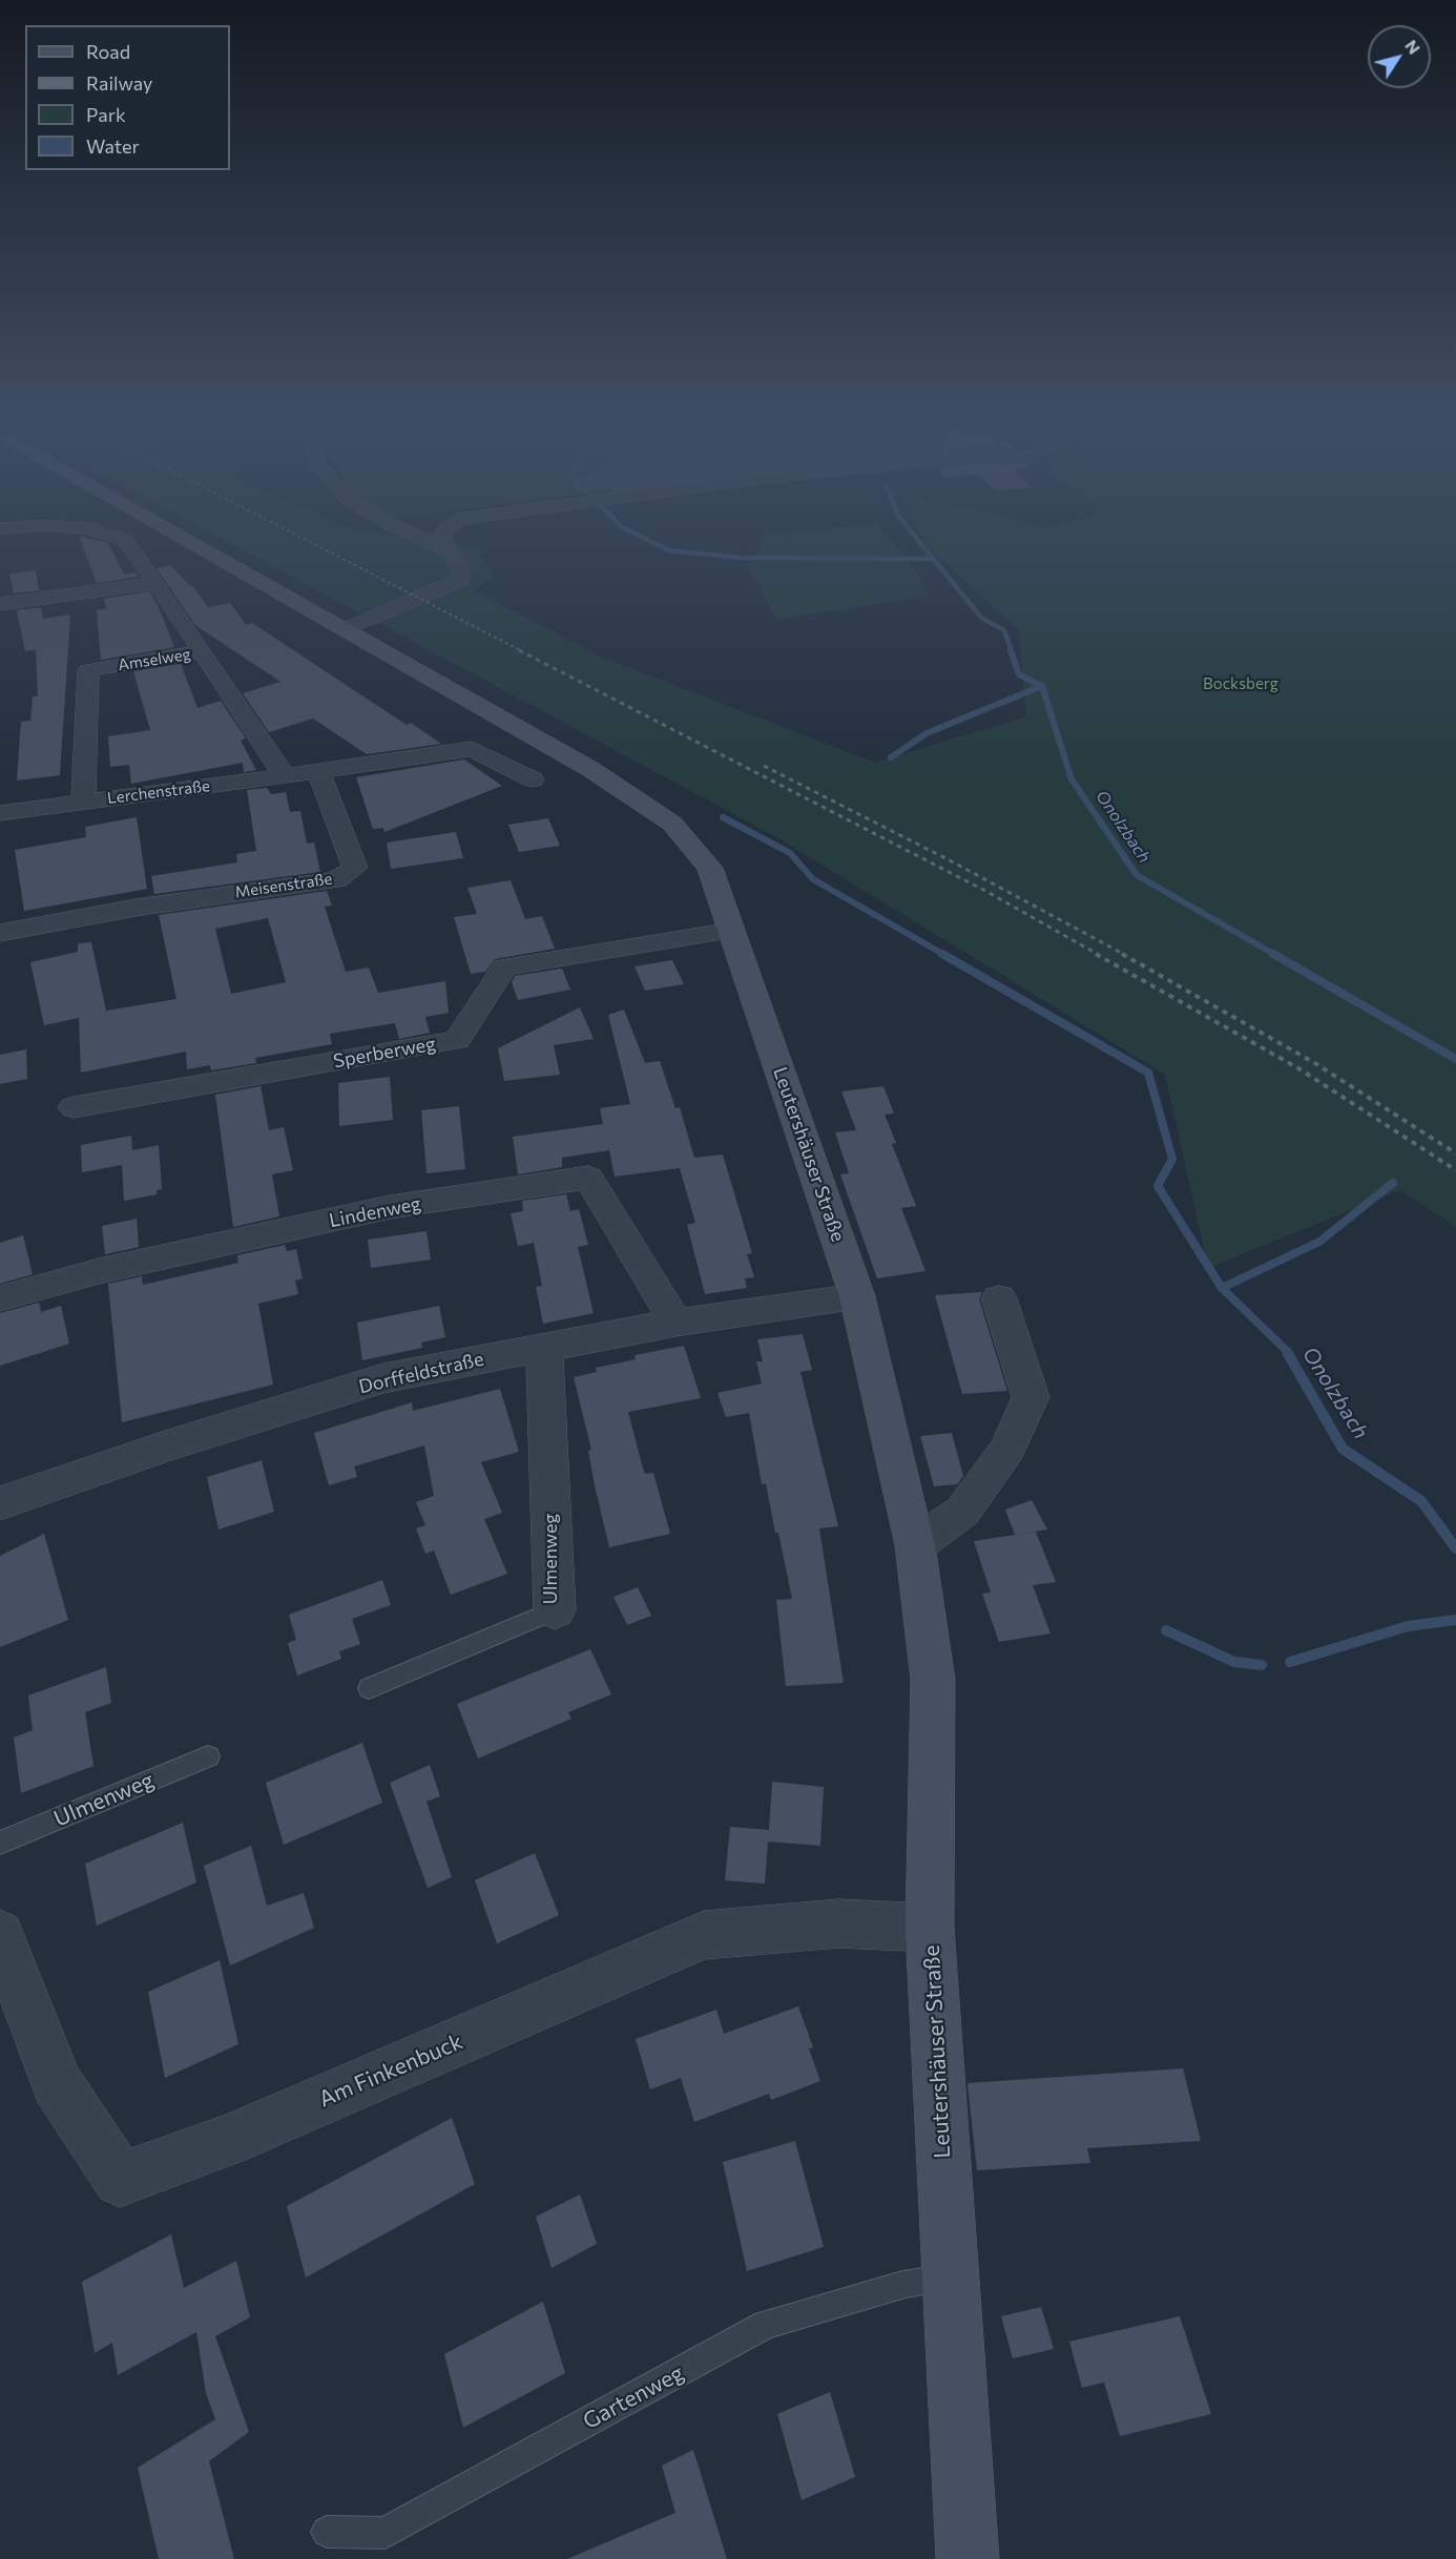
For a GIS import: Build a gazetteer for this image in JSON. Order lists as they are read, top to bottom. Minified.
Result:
{"streets":{"main road":["Leutershäuser Straße"],"street":["Amselweg","Lerchenstraße","Meisenstraße","Sperberweg","Lindenweg","Dorffeldstraße","Ulmenweg","Am Finkenbuck"],"lane":["Gartenweg"]},"crossings":[["Amselweg","Lerchenstraße"],["Lerchenstraße","Meisenstraße"],["Sperberweg","Leutershäuser Straße"],["Leutershäuser Straße","Dorffeldstraße"],["Leutershäuser Straße","Am Finkenbuck"],["Leutershäuser Straße","Gartenweg"],["Lindenweg","Dorffeldstraße"],["Dorffeldstraße","Ulmenweg"]],"water":["Onolzbach"],"parks":["Bocksberg"],"legend":["Road","Railway","Park","Water"],"north":"top right"}
